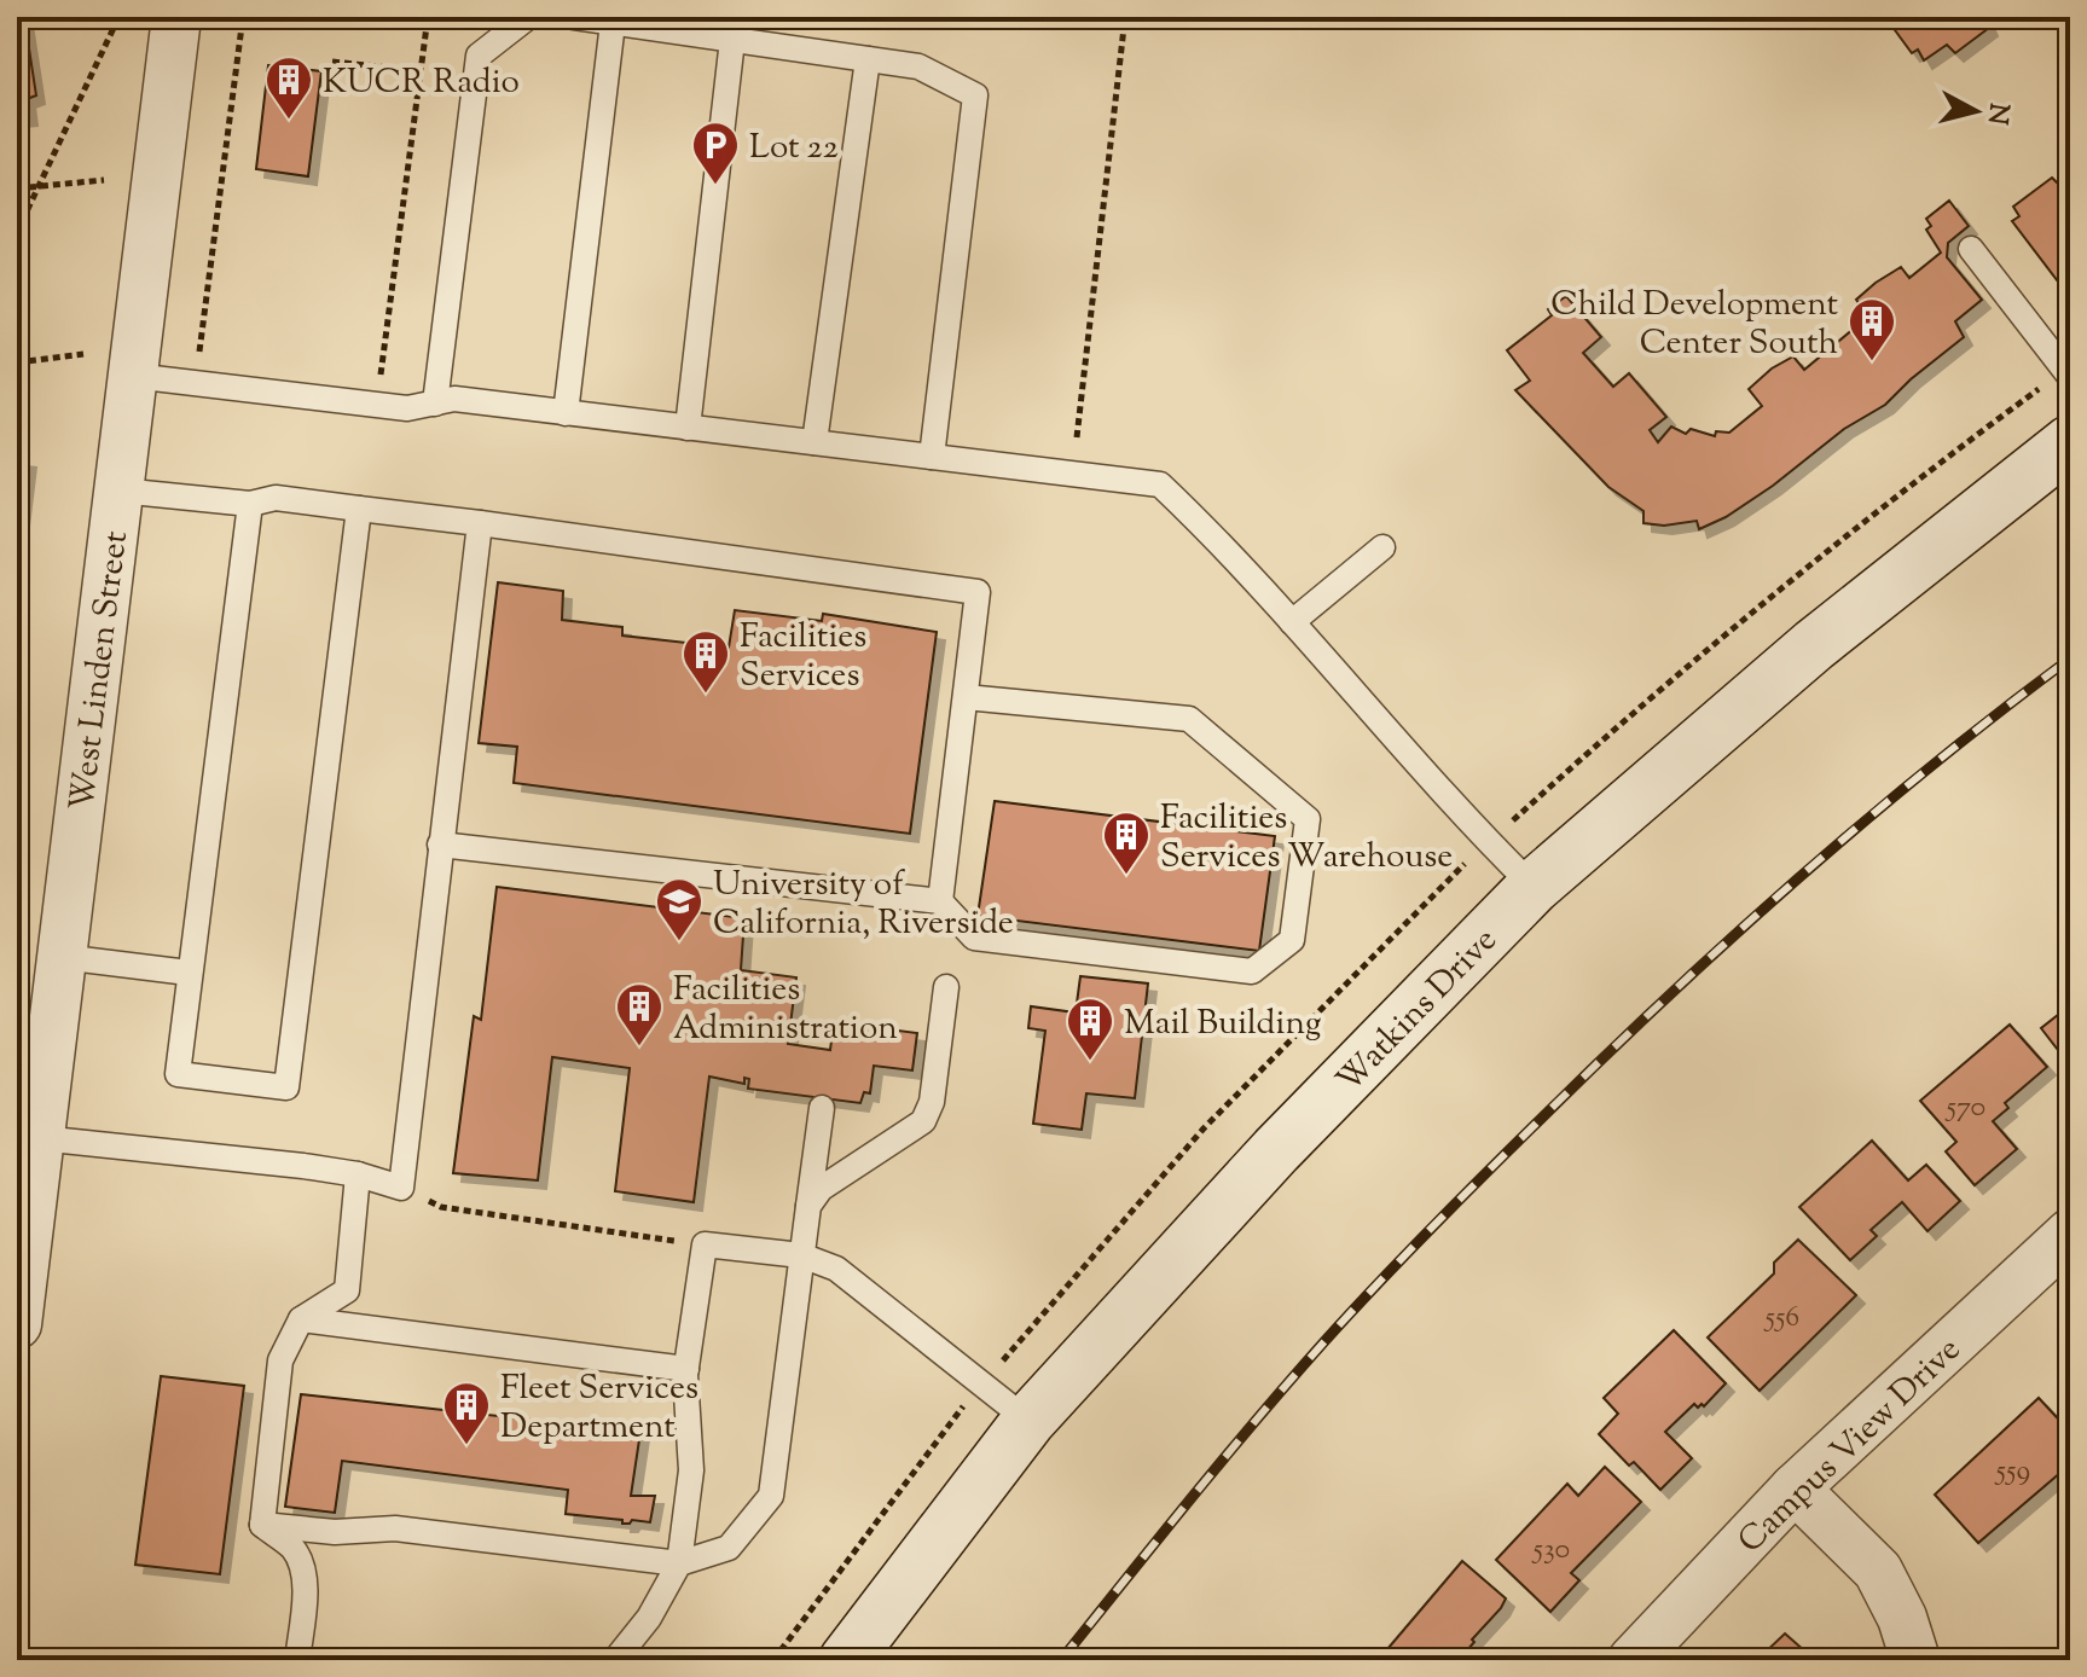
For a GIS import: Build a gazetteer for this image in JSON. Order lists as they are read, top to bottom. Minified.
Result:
{"streets":{"main road":["Watkins Drive"],"street":["West Linden Street","Campus View Drive"]},"places":{"building":["KUCR Radio","Child Development Center South","Facilities Services","Facilities Services Warehouse","Facilities Administration","Mail Building","Fleet Services Department"],"parking":["Lot 22"],"school or university":["University of California, Riverside"]},"house_numbers":["570","556","559","530"],"north":"right"}
